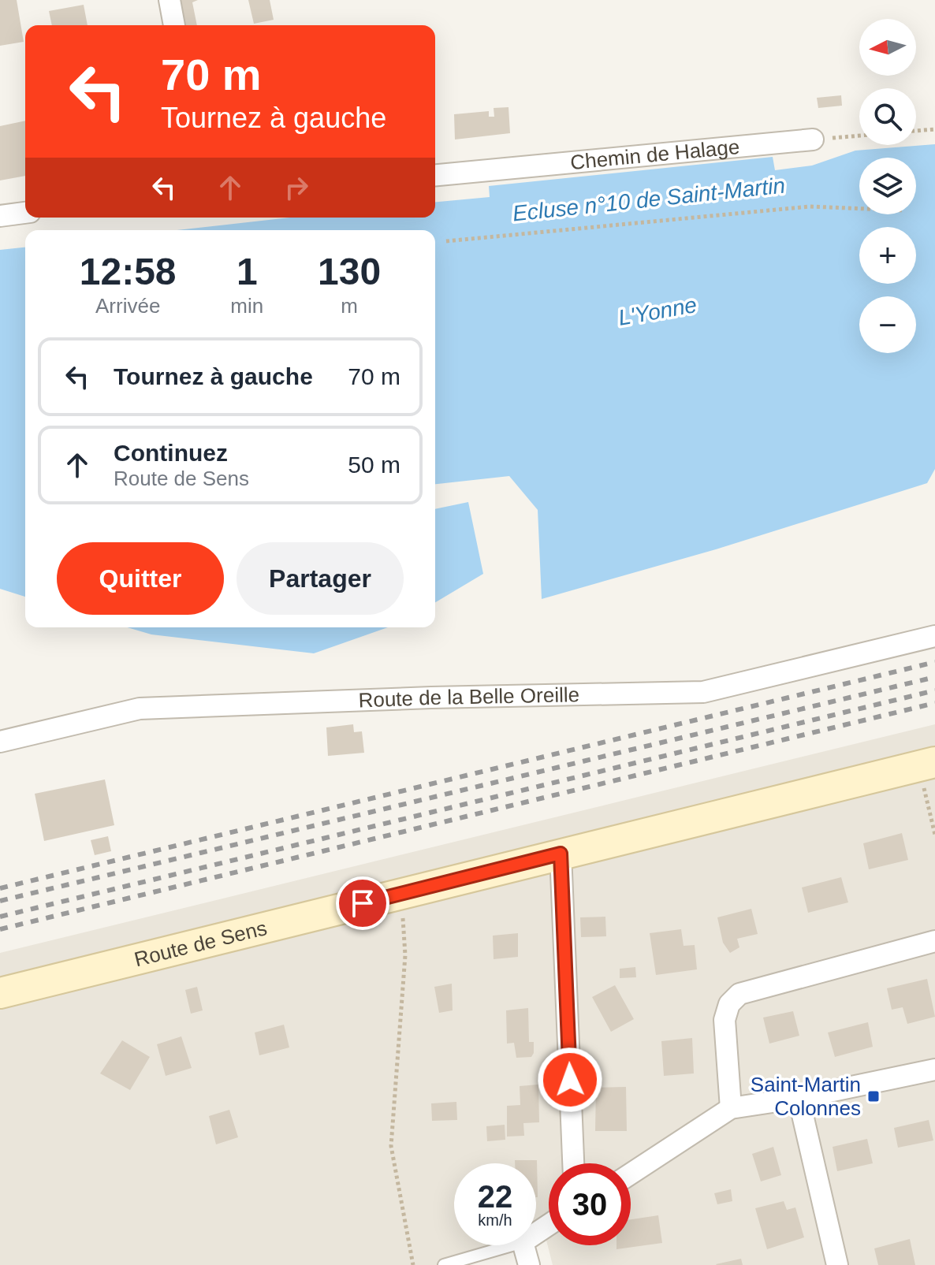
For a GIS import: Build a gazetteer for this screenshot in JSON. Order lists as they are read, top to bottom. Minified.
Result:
{"streets":{"main road":["Route de Sens"],"street":["Chemin de Halage","Route de la Belle Oreille"]},"water":["Ecluse n°10 de Saint-Martin","L'Yonne"],"places":{"transit":["Saint-Martin Colonnes"]},"north":"left","page":{"map_buttons":["+","−"],"turn":["70 m","Tournez à gauche"],"eta":["12:58","Arrivée","1","min","130","m"],"list":[{"name":"Tournez à gauche","value":"70 m"},{"name":"Continuez","note":"Route de Sens","value":"50 m"}],"buttons":["Quitter","Partager"],"speed":"22 km/h","limit":"30"}}
